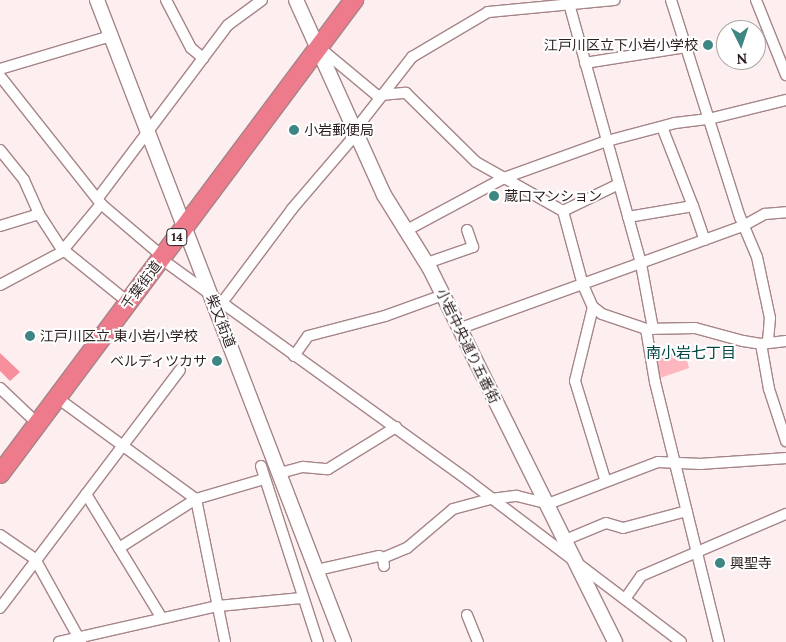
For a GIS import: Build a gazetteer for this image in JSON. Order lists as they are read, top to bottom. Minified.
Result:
{"streets":{"highway":["14","千葉街道"],"street":["柴又街道","小岩中央通り五番街"]},"crossings":[["千葉街道","柴又街道"],["千葉街道","小岩中央通り五番街"]],"districts":["南小岩七丁目"],"places":["江戸川区立下小岩小学校","小岩郵便局","蔵口マンション","江戸川区立 東小岩小学校","ベルディツカサ","興聖寺"],"north":"bottom"}
